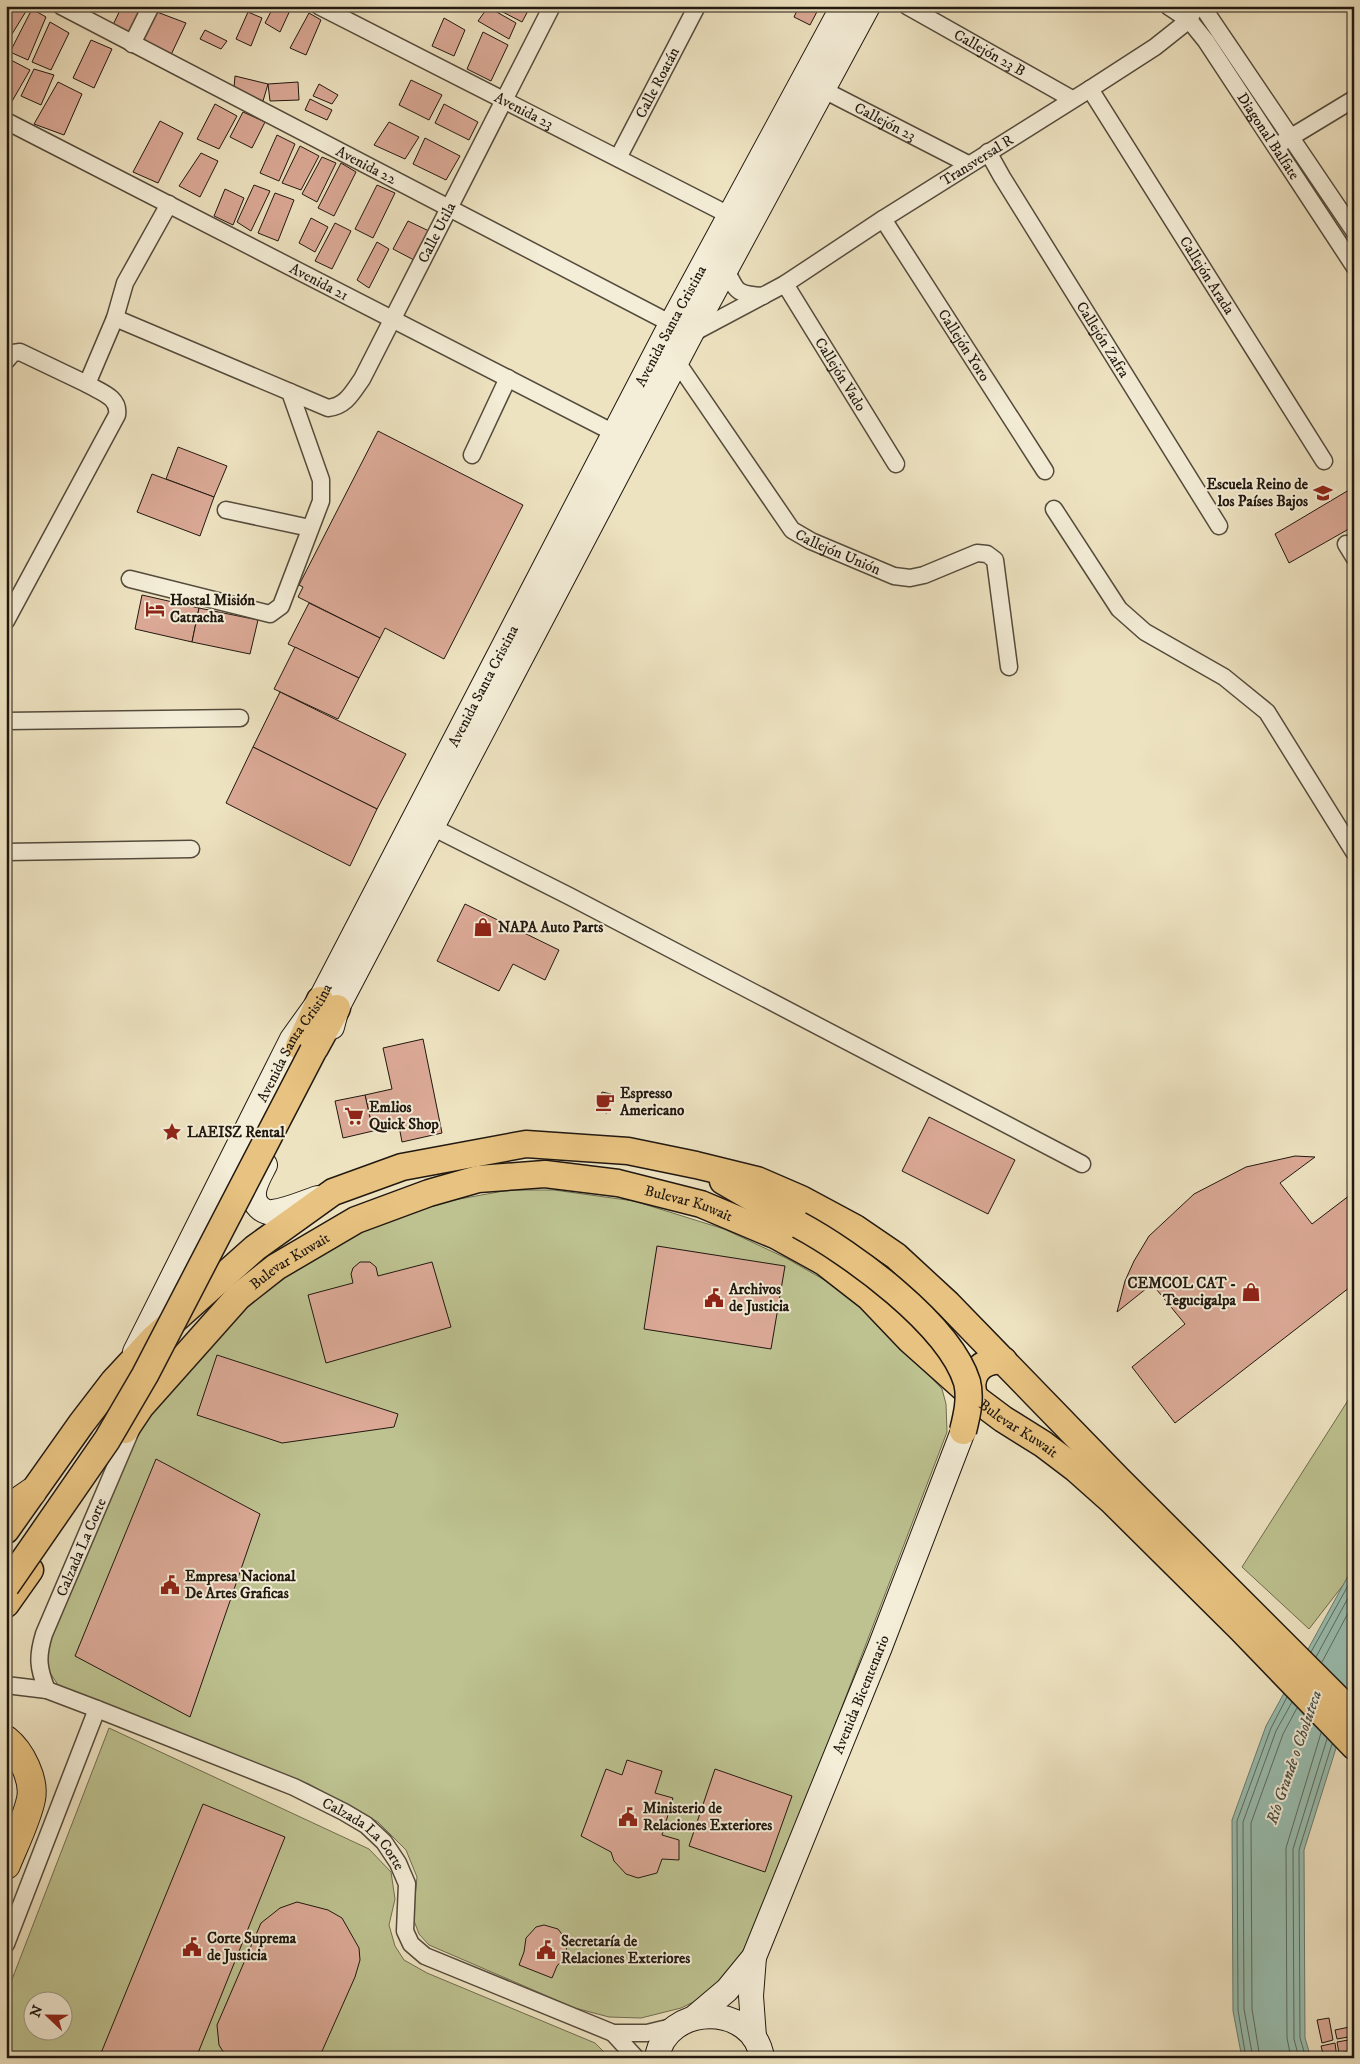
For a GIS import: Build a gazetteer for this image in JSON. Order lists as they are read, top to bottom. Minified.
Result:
{"streets":{"main road":["Bulevar Kuwait"],"street":["Callejón 23 B","Calle Roatán","Avenida 23","Callejón 23","Diagonal Balfate","Transversal R","Avenida 22","Calle Utila","Callejón Arada","Avenida 21","Avenida Santa Cristina","Callejón Zafra","Callejón Yoro","Callejón Vado","Callejón Unión","Calzada La Corte","Avenida Bicentenario"]},"crossings":[["Callejón 23 B","Transversal R"],["Calle Roatán","Avenida 23"],["Avenida 23","Calle Utila"],["Avenida 23","Avenida Santa Cristina"],["Callejón 23","Transversal R"],["Callejón 23","Avenida Santa Cristina"],["Diagonal Balfate","Transversal R"],["Transversal R","Avenida 22"],["Transversal R","Callejón Arada"],["Transversal R","Avenida Santa Cristina"],["Transversal R","Callejón Zafra"],["Transversal R","Callejón Yoro"],["Transversal R","Callejón Vado"],["Avenida 22","Calle Utila"],["Avenida 22","Avenida Santa Cristina"],["Calle Utila","Avenida 21"],["Avenida 21","Avenida Santa Cristina"],["Avenida Santa Cristina","Callejón Unión"],["Avenida Santa Cristina","Bulevar Kuwait"],["Bulevar Kuwait","Calzada La Corte"],["Calzada La Corte","Avenida Bicentenario"]],"water":["Río Grande o Choluteca"],"places":{"school or university":["Escuela Reino de los Países Bajos"],"hotel":["Hostal Misión Catracha"],"shop":["NAPA Auto Parts","CEMCOL CAT - Tegucigalpa"],"cafe":["Espresso Americano"],"supermarket":["Emlios Quick Shop"],"place":["LAEISZ Rental"],"public building":["Archivos de Justicia","Empresa Nacional De Artes Graficas","Ministerio de Relaciones Exteriores","Corte Suprema de Justicia","Secretaría de Relaciones Exteriores"]},"north":"left"}
